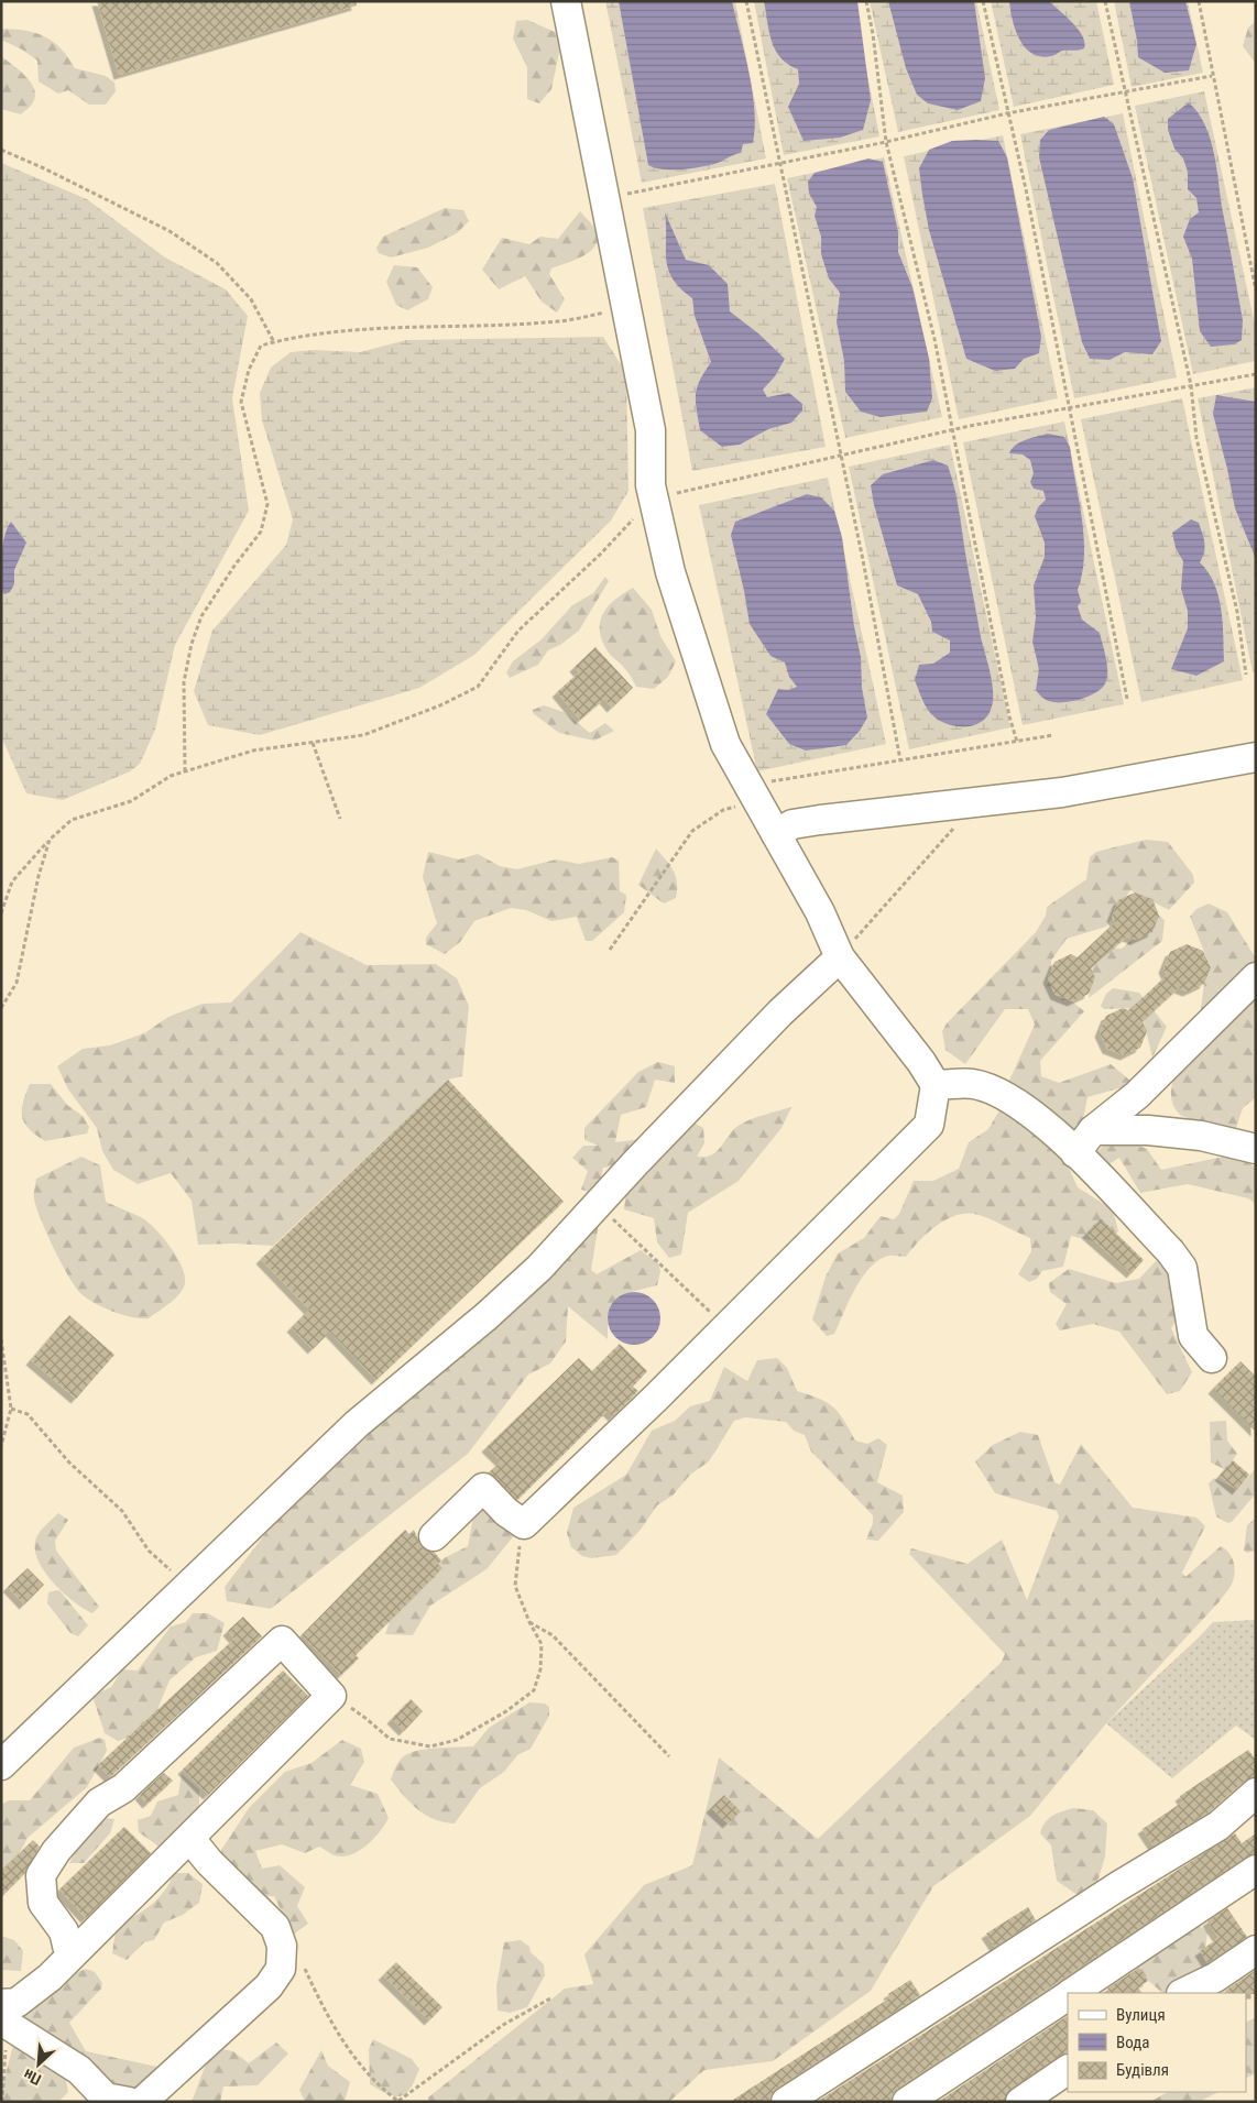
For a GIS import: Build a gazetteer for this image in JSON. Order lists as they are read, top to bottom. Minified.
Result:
{"legend":["Вулиця","Вода","Будівля"],"north":"bottom left"}
